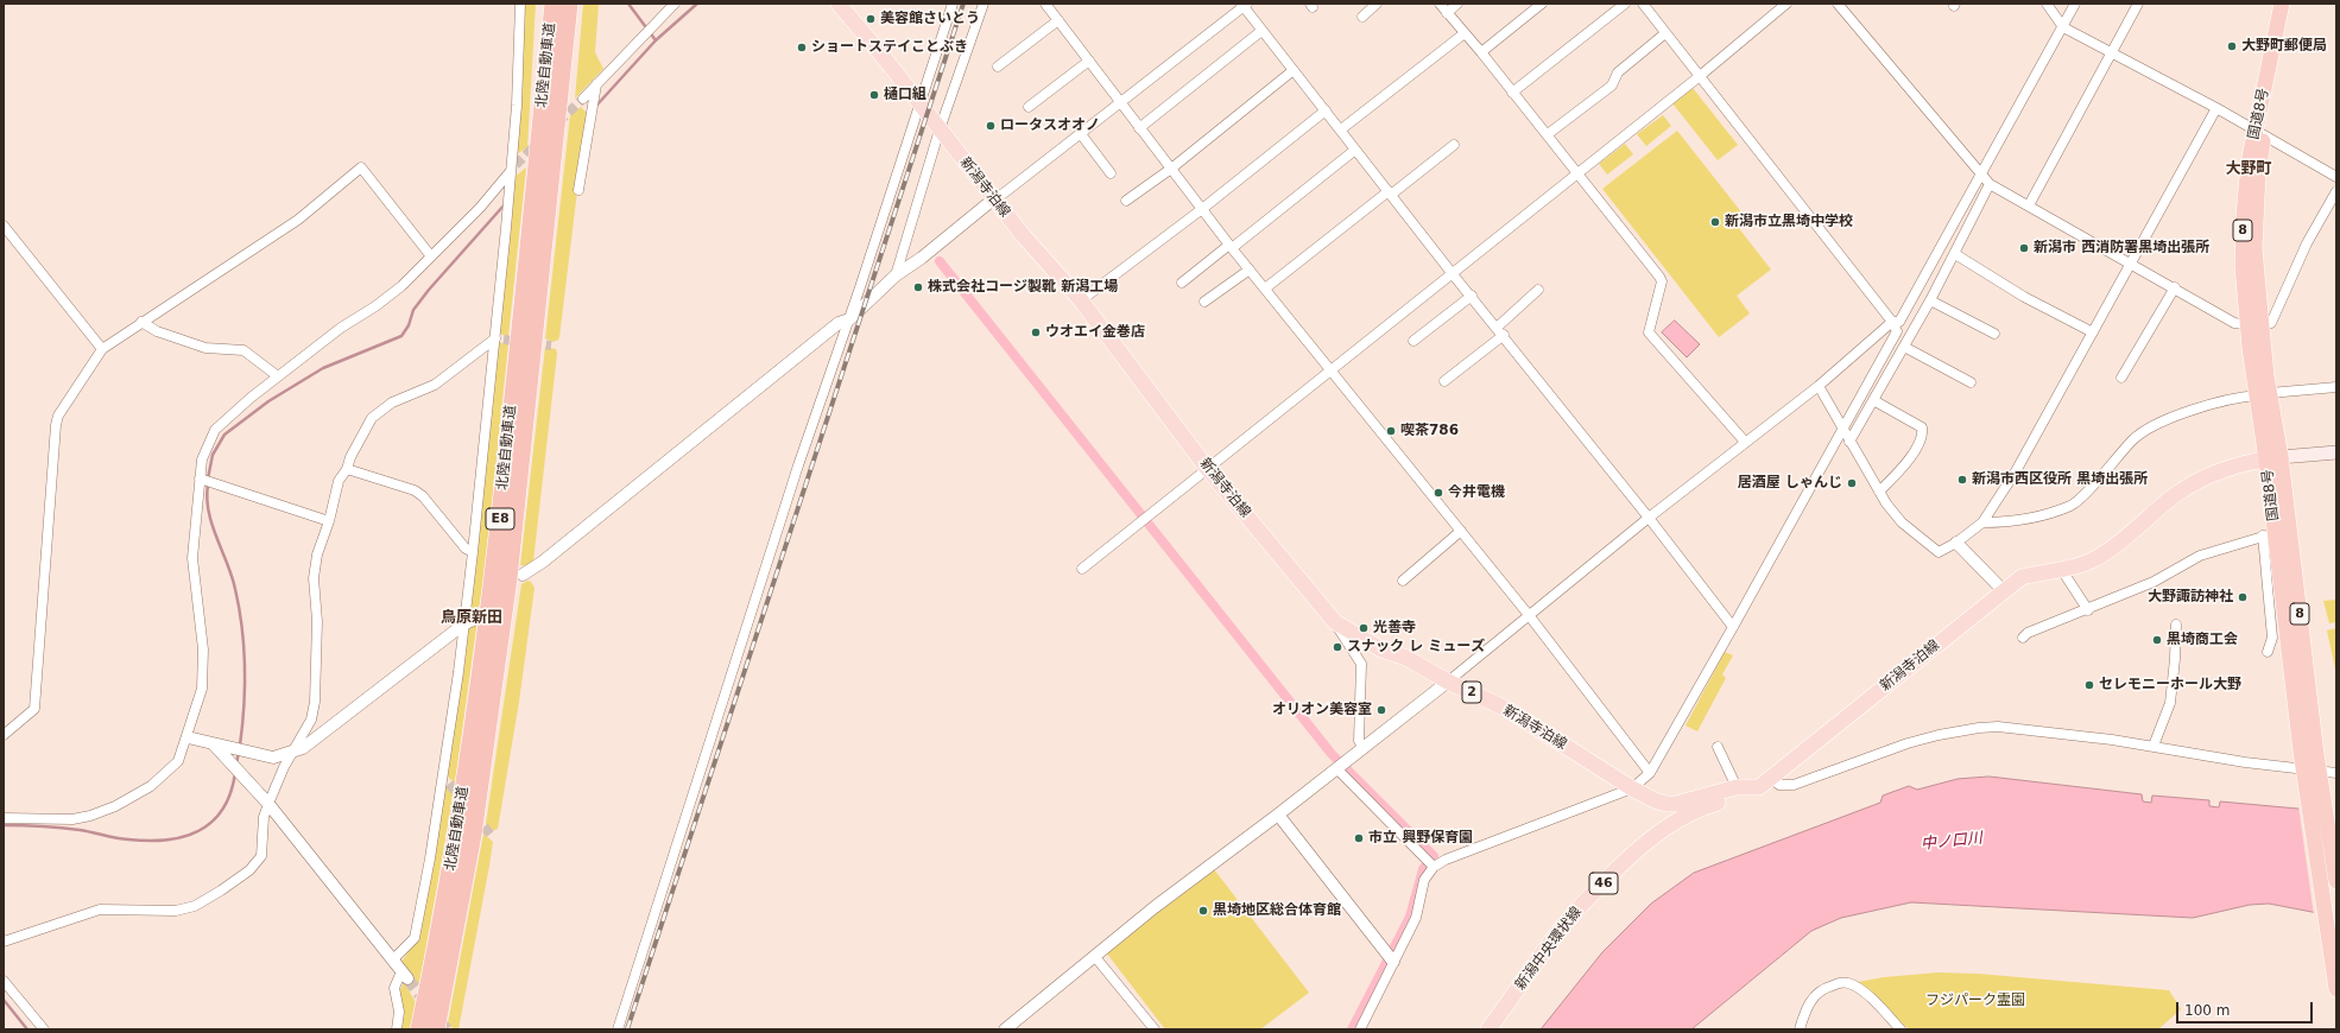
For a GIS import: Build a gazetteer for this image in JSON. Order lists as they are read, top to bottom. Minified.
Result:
{"streets":{"highway":["北陸自動車道","国道8号","8","E8"],"main road":["新潟寺泊線","2","46","新潟中央環状線"]},"crossings":[["国道8号","新潟寺泊線"],["新潟寺泊線","新潟中央環状線"]],"districts":["大野町","鳥原新田"],"water":["中ノ口川"],"parks":["フジパーク霊園"],"places":["美容館さいとう","大野町郵便局","ショートステイことぶき","樋口組","ロータスオオノ","新潟市立黒埼中学校","新潟市 西消防署黒埼出張所","株式会社コージ製靴 新潟工場","ウオエイ金巻店","喫茶786","新潟市西区役所 黒埼出張所","居酒屋 しゃんじ","今井電機","大野諏訪神社","光善寺","黒埼商工会","スナック レ ミューズ","セレモニーホール大野","オリオン美容室","市立 興野保育園","黒埼地区総合体育館"],"scale_bar":"100 m"}
